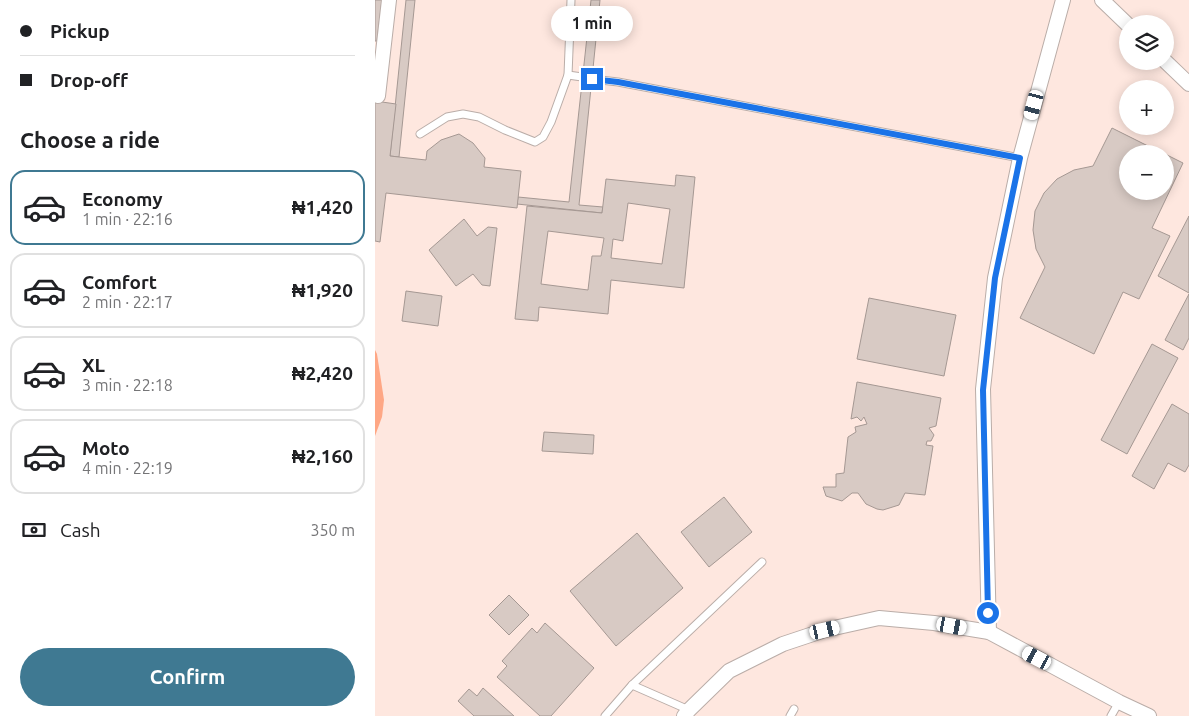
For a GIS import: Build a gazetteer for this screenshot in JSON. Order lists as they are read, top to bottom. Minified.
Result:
{"page":{"banner":["Pickup","Drop-off"],"bubble":"1 min","map_buttons":["+","−"],"heading":"Choose a ride","list":[{"name":"Economy","note":"1 min · 22:16","value":"₦1,420"},{"name":"Comfort","note":"2 min · 22:17","value":"₦1,920"},{"name":"XL","note":"3 min · 22:18","value":"₦2,420"},{"name":"Moto","note":"4 min · 22:19","value":"₦2,160"}],"pay":["Cash","350 m"],"buttons":"Confirm"}}
